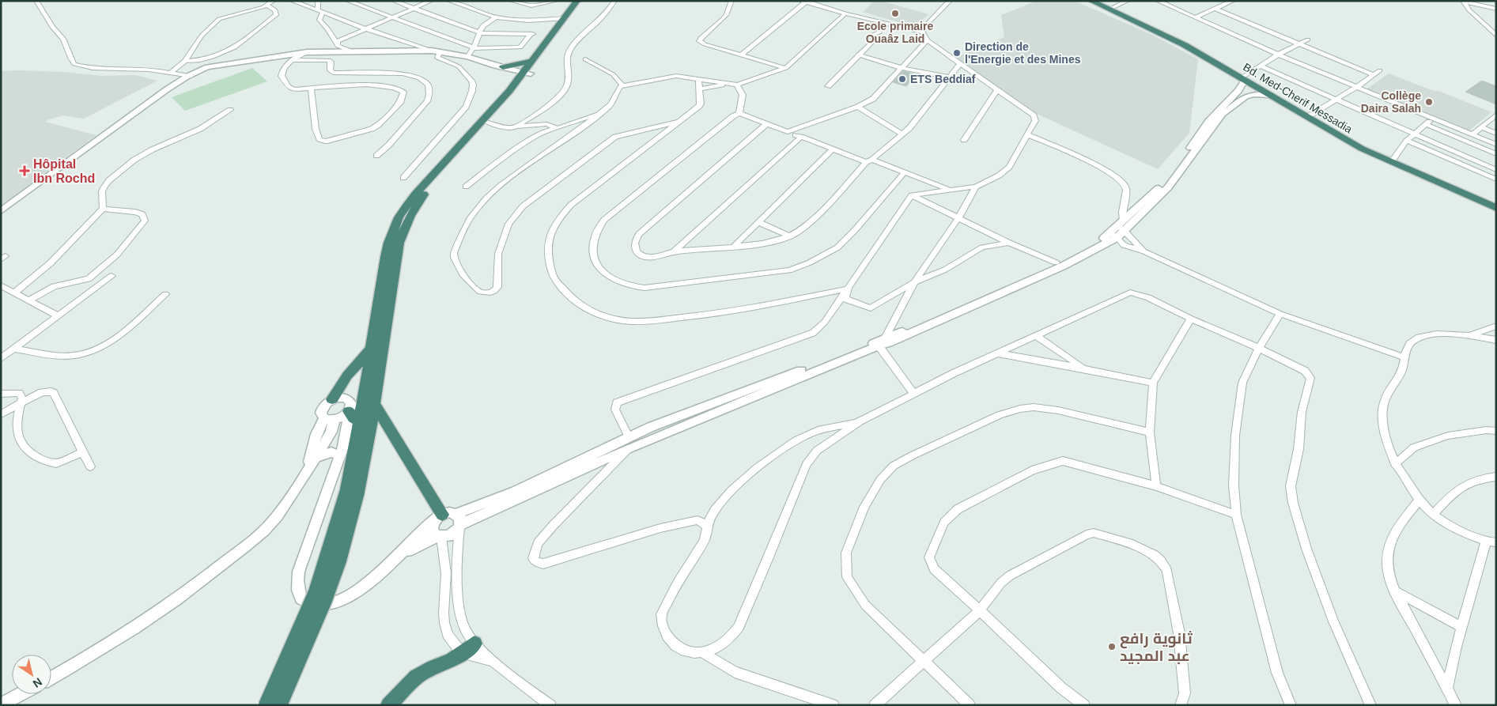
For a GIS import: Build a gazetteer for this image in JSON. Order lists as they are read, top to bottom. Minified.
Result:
{"streets":{"highway":["Bd. Med-Cherif Messadia"]},"places":{"other":["Ecole primaire Ouaâz Laid","Direction de l'Energie et des Mines","ETS Beddiaf","Collège Daira Salah","ثانوية رافع عبد المجيد"],"health":["Hôpital Ibn Rochd"]},"north":"bottom right"}
